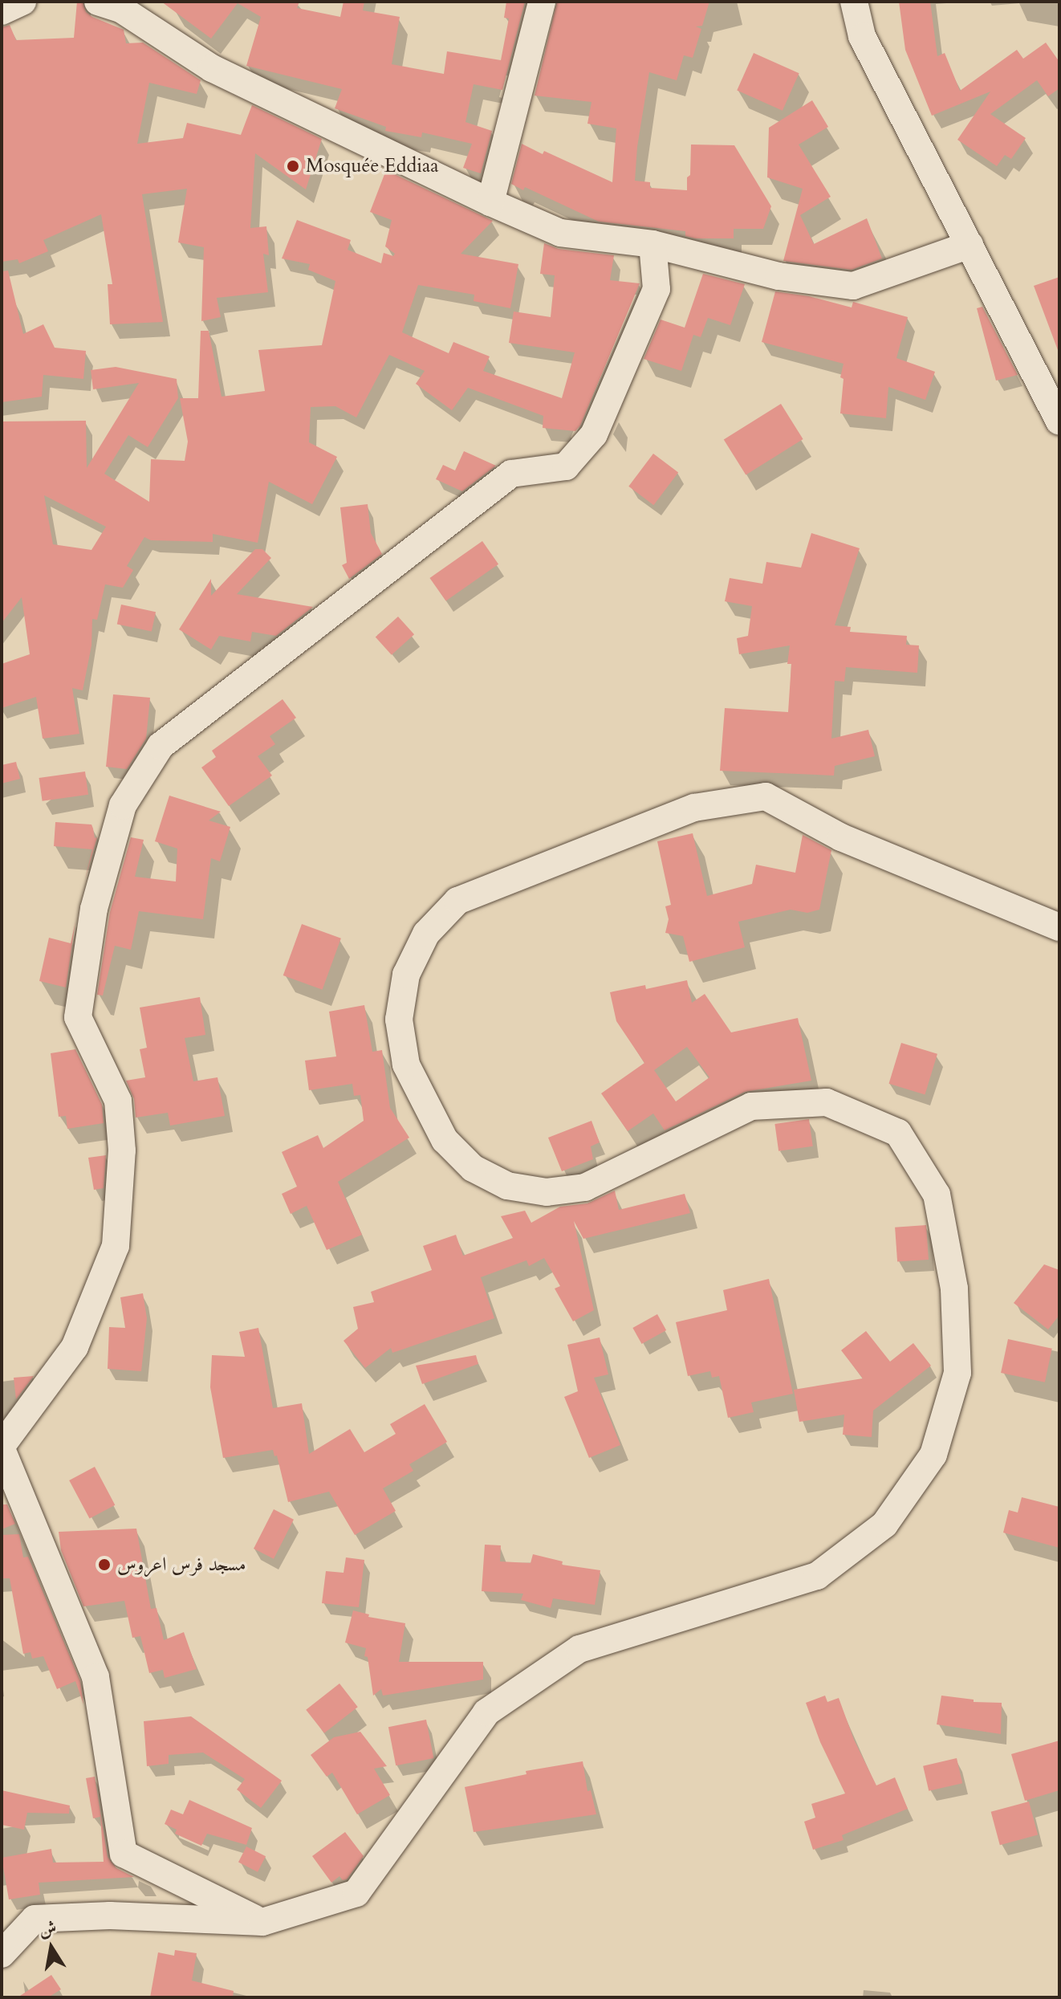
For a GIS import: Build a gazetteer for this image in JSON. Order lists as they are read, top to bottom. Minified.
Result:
{"places":["Mosquée Eddiaa","مسجد فرس اعروس"],"north":"top"}
